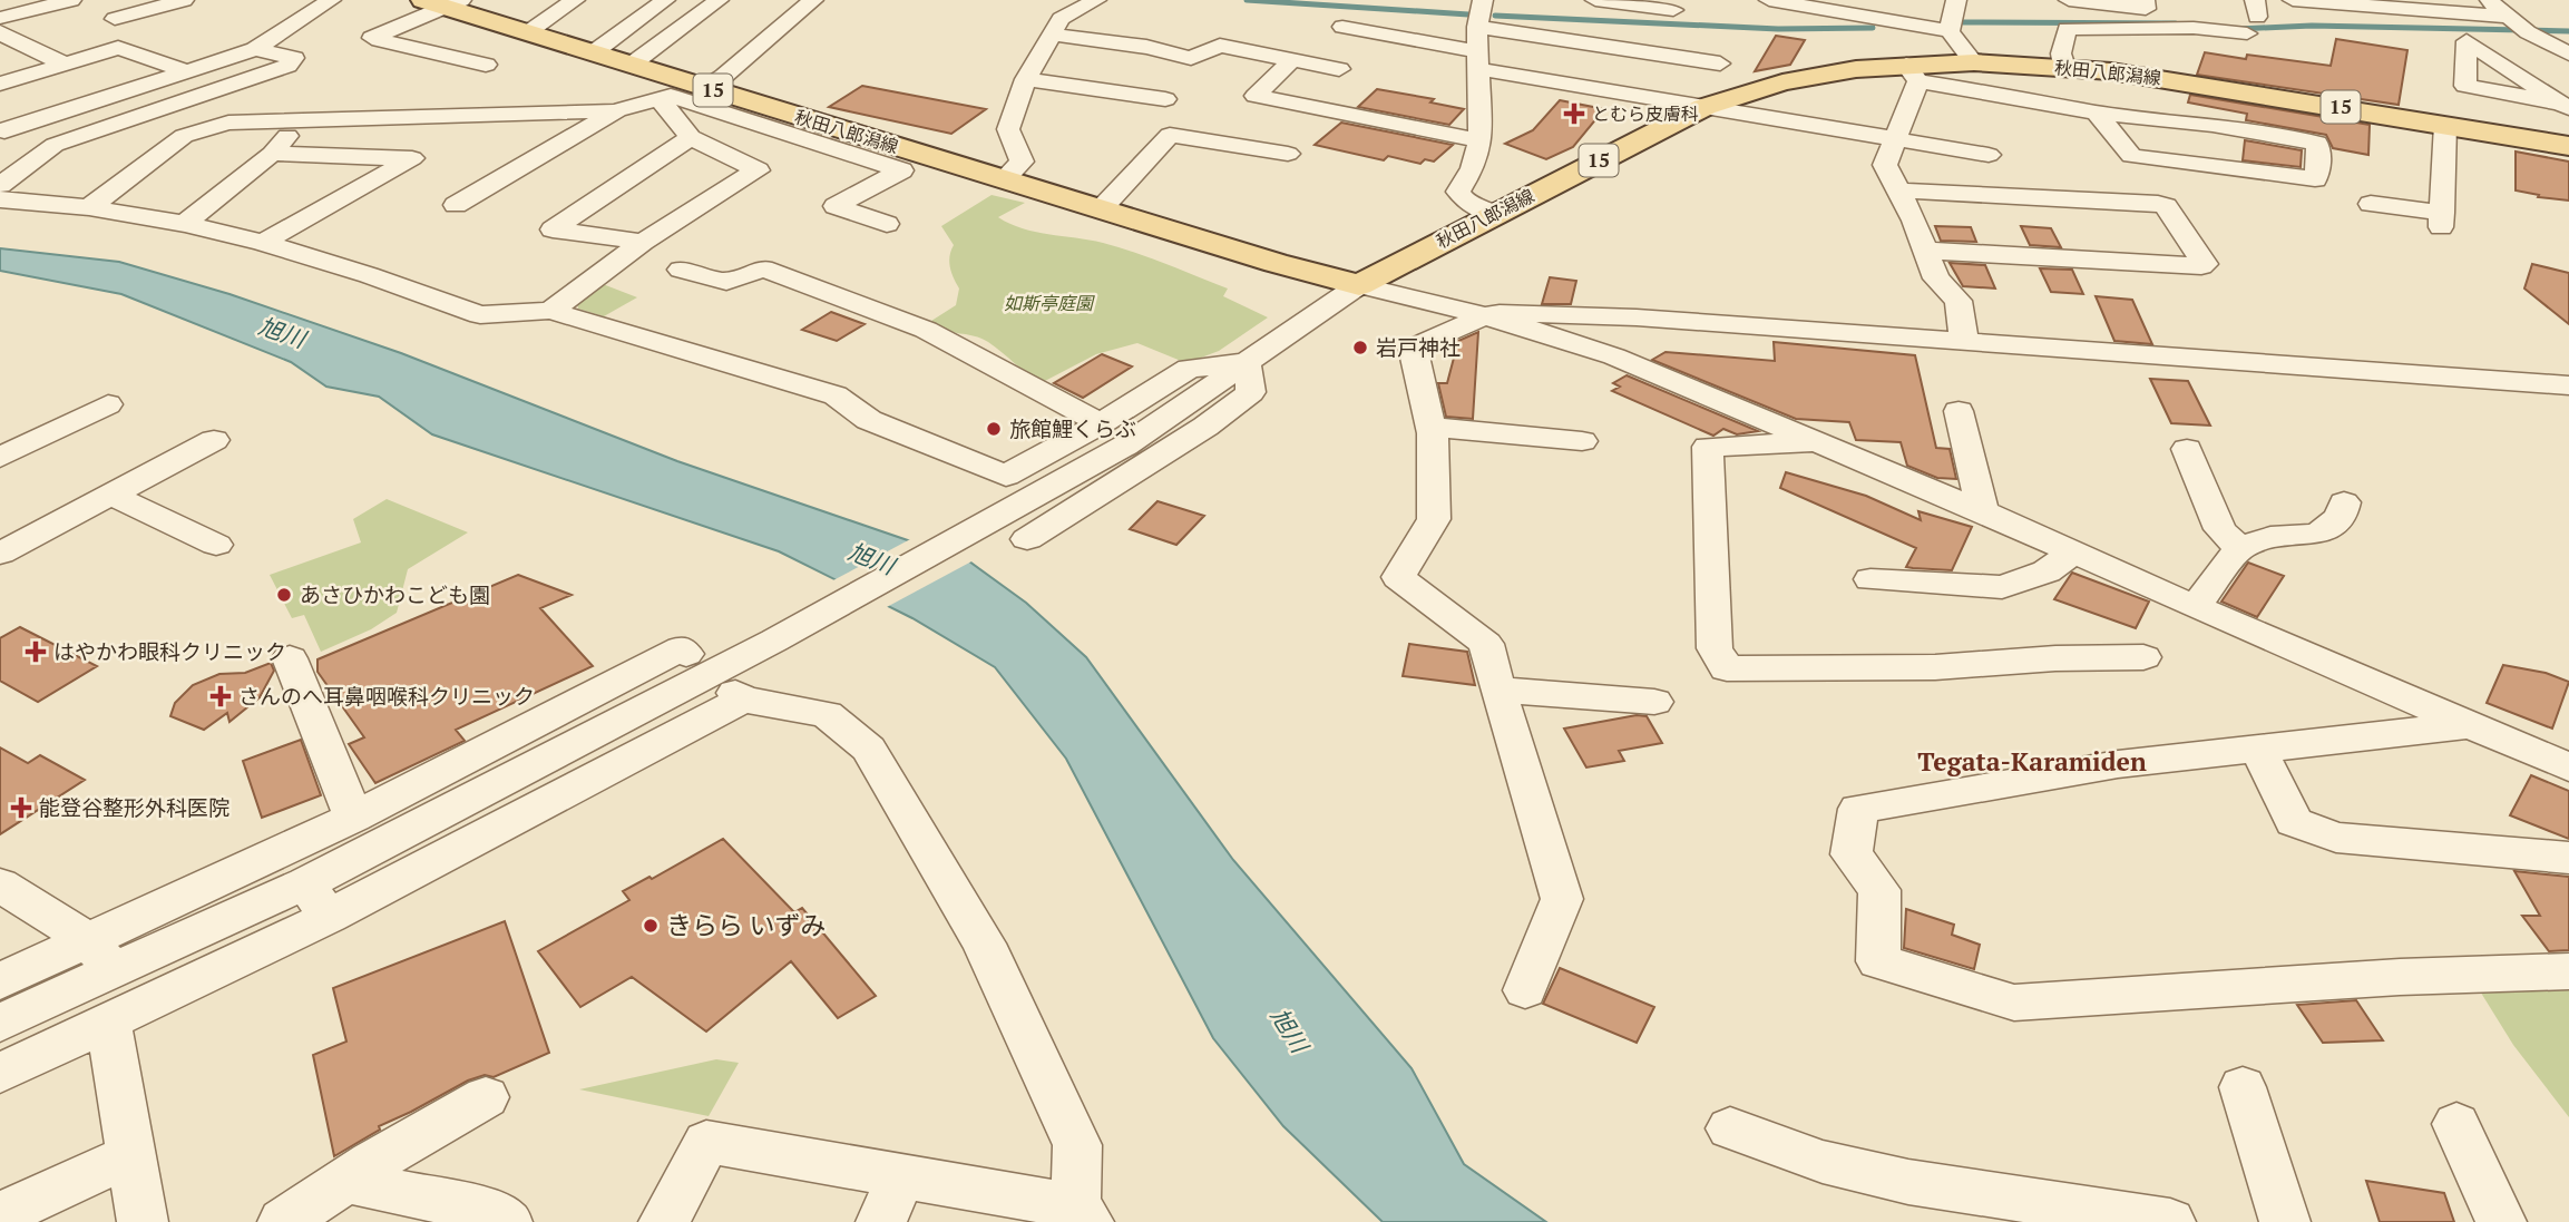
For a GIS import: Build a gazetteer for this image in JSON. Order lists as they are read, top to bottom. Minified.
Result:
{"streets":{"main road":["秋田八郎潟線","15"]},"districts":["Tegata-Karamiden"],"water":["旭川"],"parks":["如斯亭庭園"],"places":{"health":["とむら皮膚科","はやかわ眼科クリニック","さんのへ耳鼻咽喉科クリニック","能登谷整形外科医院"],"other":["岩戸神社","旅館鯉くらぶ","あさひかわこども園","きらら いずみ"]}}
